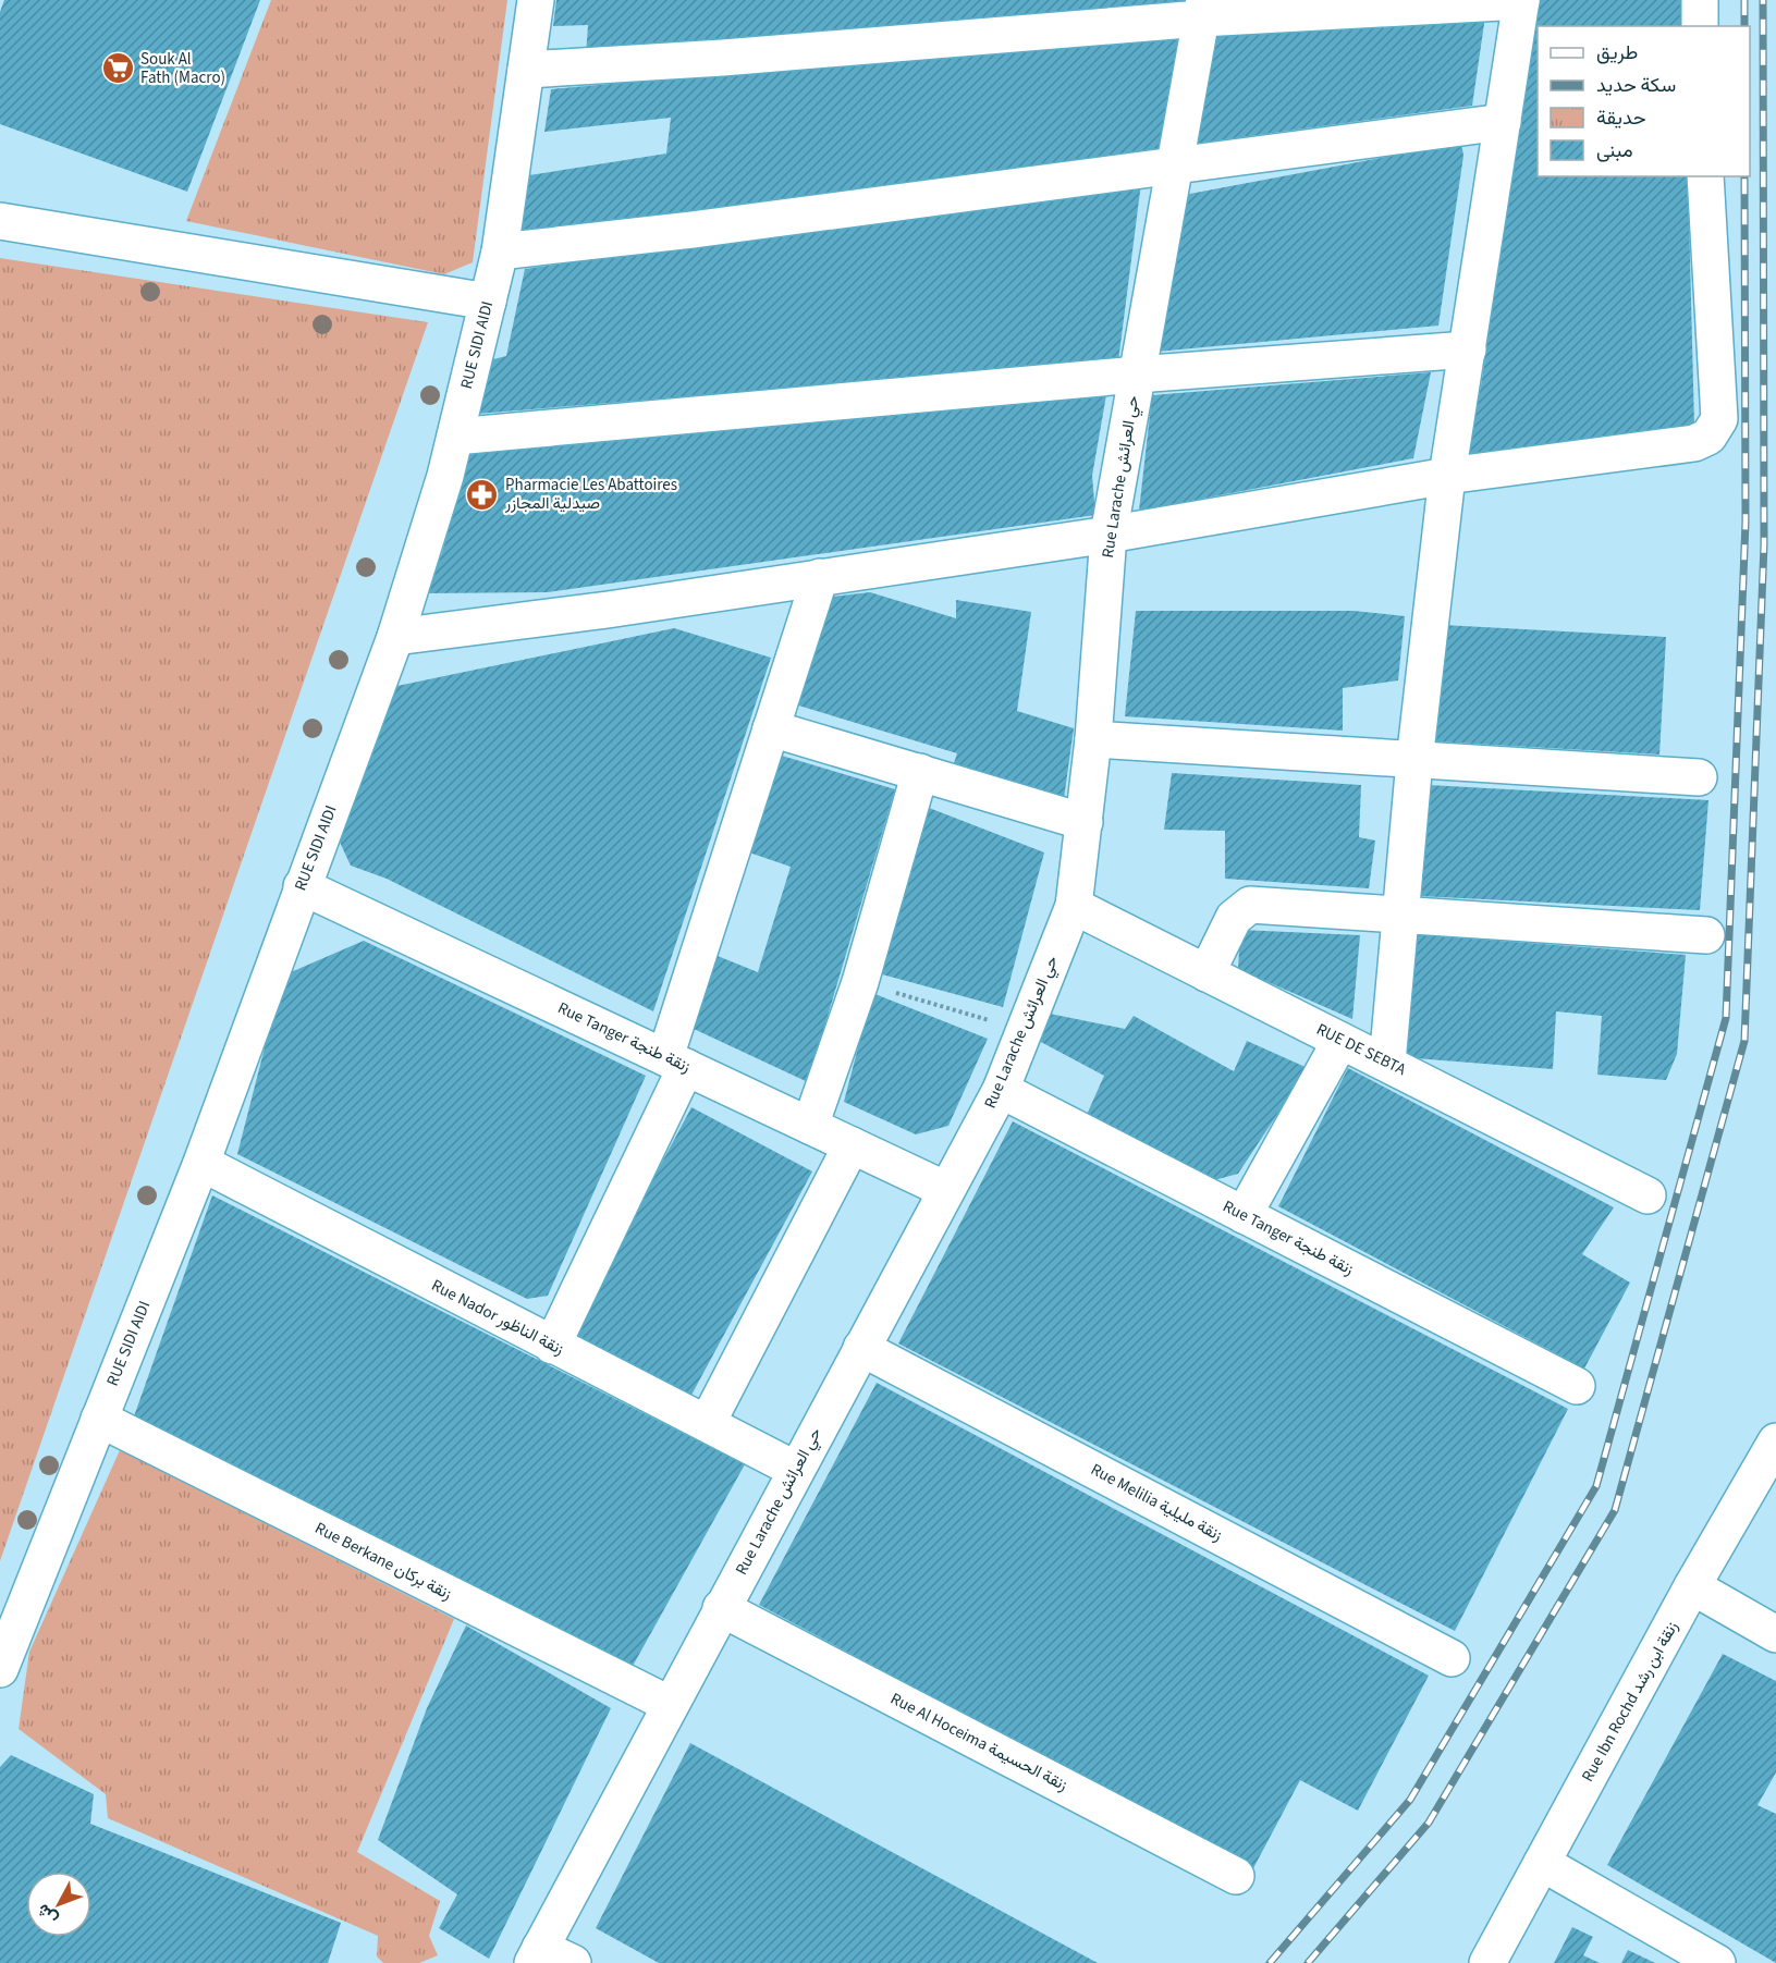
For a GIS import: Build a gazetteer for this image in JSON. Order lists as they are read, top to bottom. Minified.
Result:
{"streets":{"street":["RUE SIDI AIDI","Rue Larache حي العرائش","Rue Tanger زنقة طنجة","RUE DE SEBTA","Rue Nador زنقة الناظور","Rue Melilia زنقة مليلية","Rue Berkane زنقة بركان","Rue Ibn Rochd زنقة ابن رشد","Rue Al Hoceima زنقة الحسيمة"]},"crossings":[["RUE SIDI AIDI","Rue Tanger زنقة طنجة"],["RUE SIDI AIDI","Rue Nador زنقة الناظور"],["RUE SIDI AIDI","Rue Berkane زنقة بركان"],["Rue Larache حي العرائش","Rue Tanger زنقة طنجة"],["Rue Larache حي العرائش","RUE DE SEBTA"],["Rue Larache حي العرائش","Rue Nador زنقة الناظور"],["Rue Larache حي العرائش","Rue Melilia زنقة مليلية"],["Rue Larache حي العرائش","Rue Berkane زنقة بركان"],["Rue Larache حي العرائش","Rue Al Hoceima زنقة الحسيمة"]],"places":{"supermarket":["Souk Al Fath (Macro)"],"pharmacy":["Pharmacie Les Abattoires صيدلية المجازر"]},"legend":["طريق","سكة حديد","حديقة","مبنى"],"north":"bottom left"}
